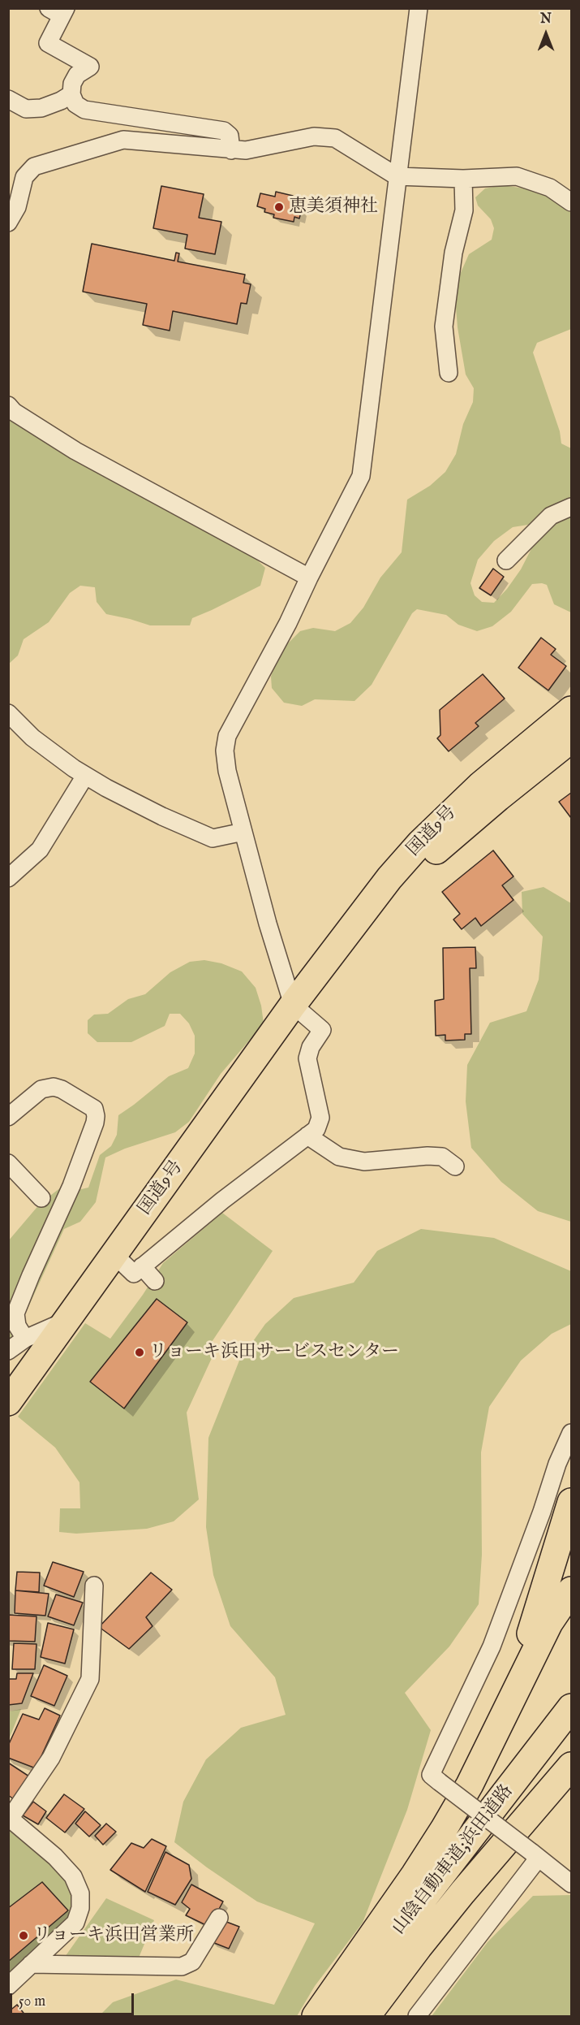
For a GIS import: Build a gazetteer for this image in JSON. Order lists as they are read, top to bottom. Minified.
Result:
{"streets":{"highway":["国道9号","山陰自動車道;浜田道路"]},"places":["恵美須神社","リョーキ浜田サービスセンター","リョーキ浜田営業所"],"scale_bar":"50 m","north":"top"}
